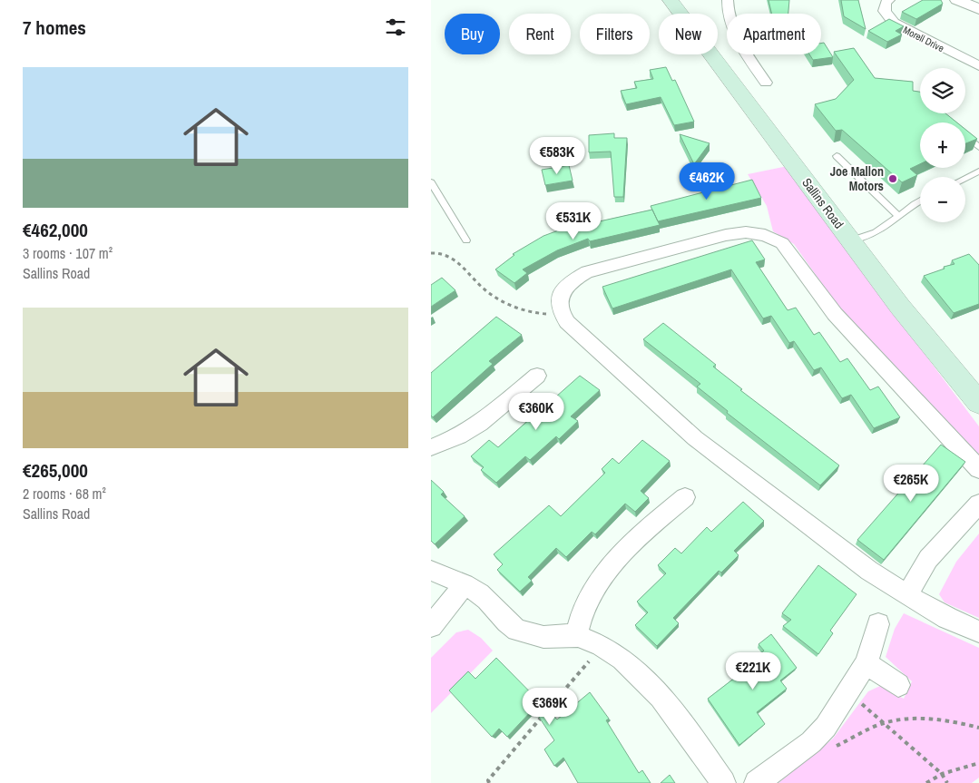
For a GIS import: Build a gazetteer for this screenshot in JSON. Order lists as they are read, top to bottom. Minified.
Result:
{"streets":{"main road":["Sallins Road"],"street":["Morell Drive"]},"places":["Joe Mallon Motors"],"page":{"heading":"7 homes","chip":["Buy","Rent","Filters","New","Apartment"],"list":[{"name":"€462,000","note":"3 rooms · 107 m² · Sallins Road"},{"name":"€265,000","note":"2 rooms · 68 m² · Sallins Road"}],"map_buttons":["+","−"],"price":["€583K","€462K","€531K","€360K","€265K","€221K","€369K"]}}
